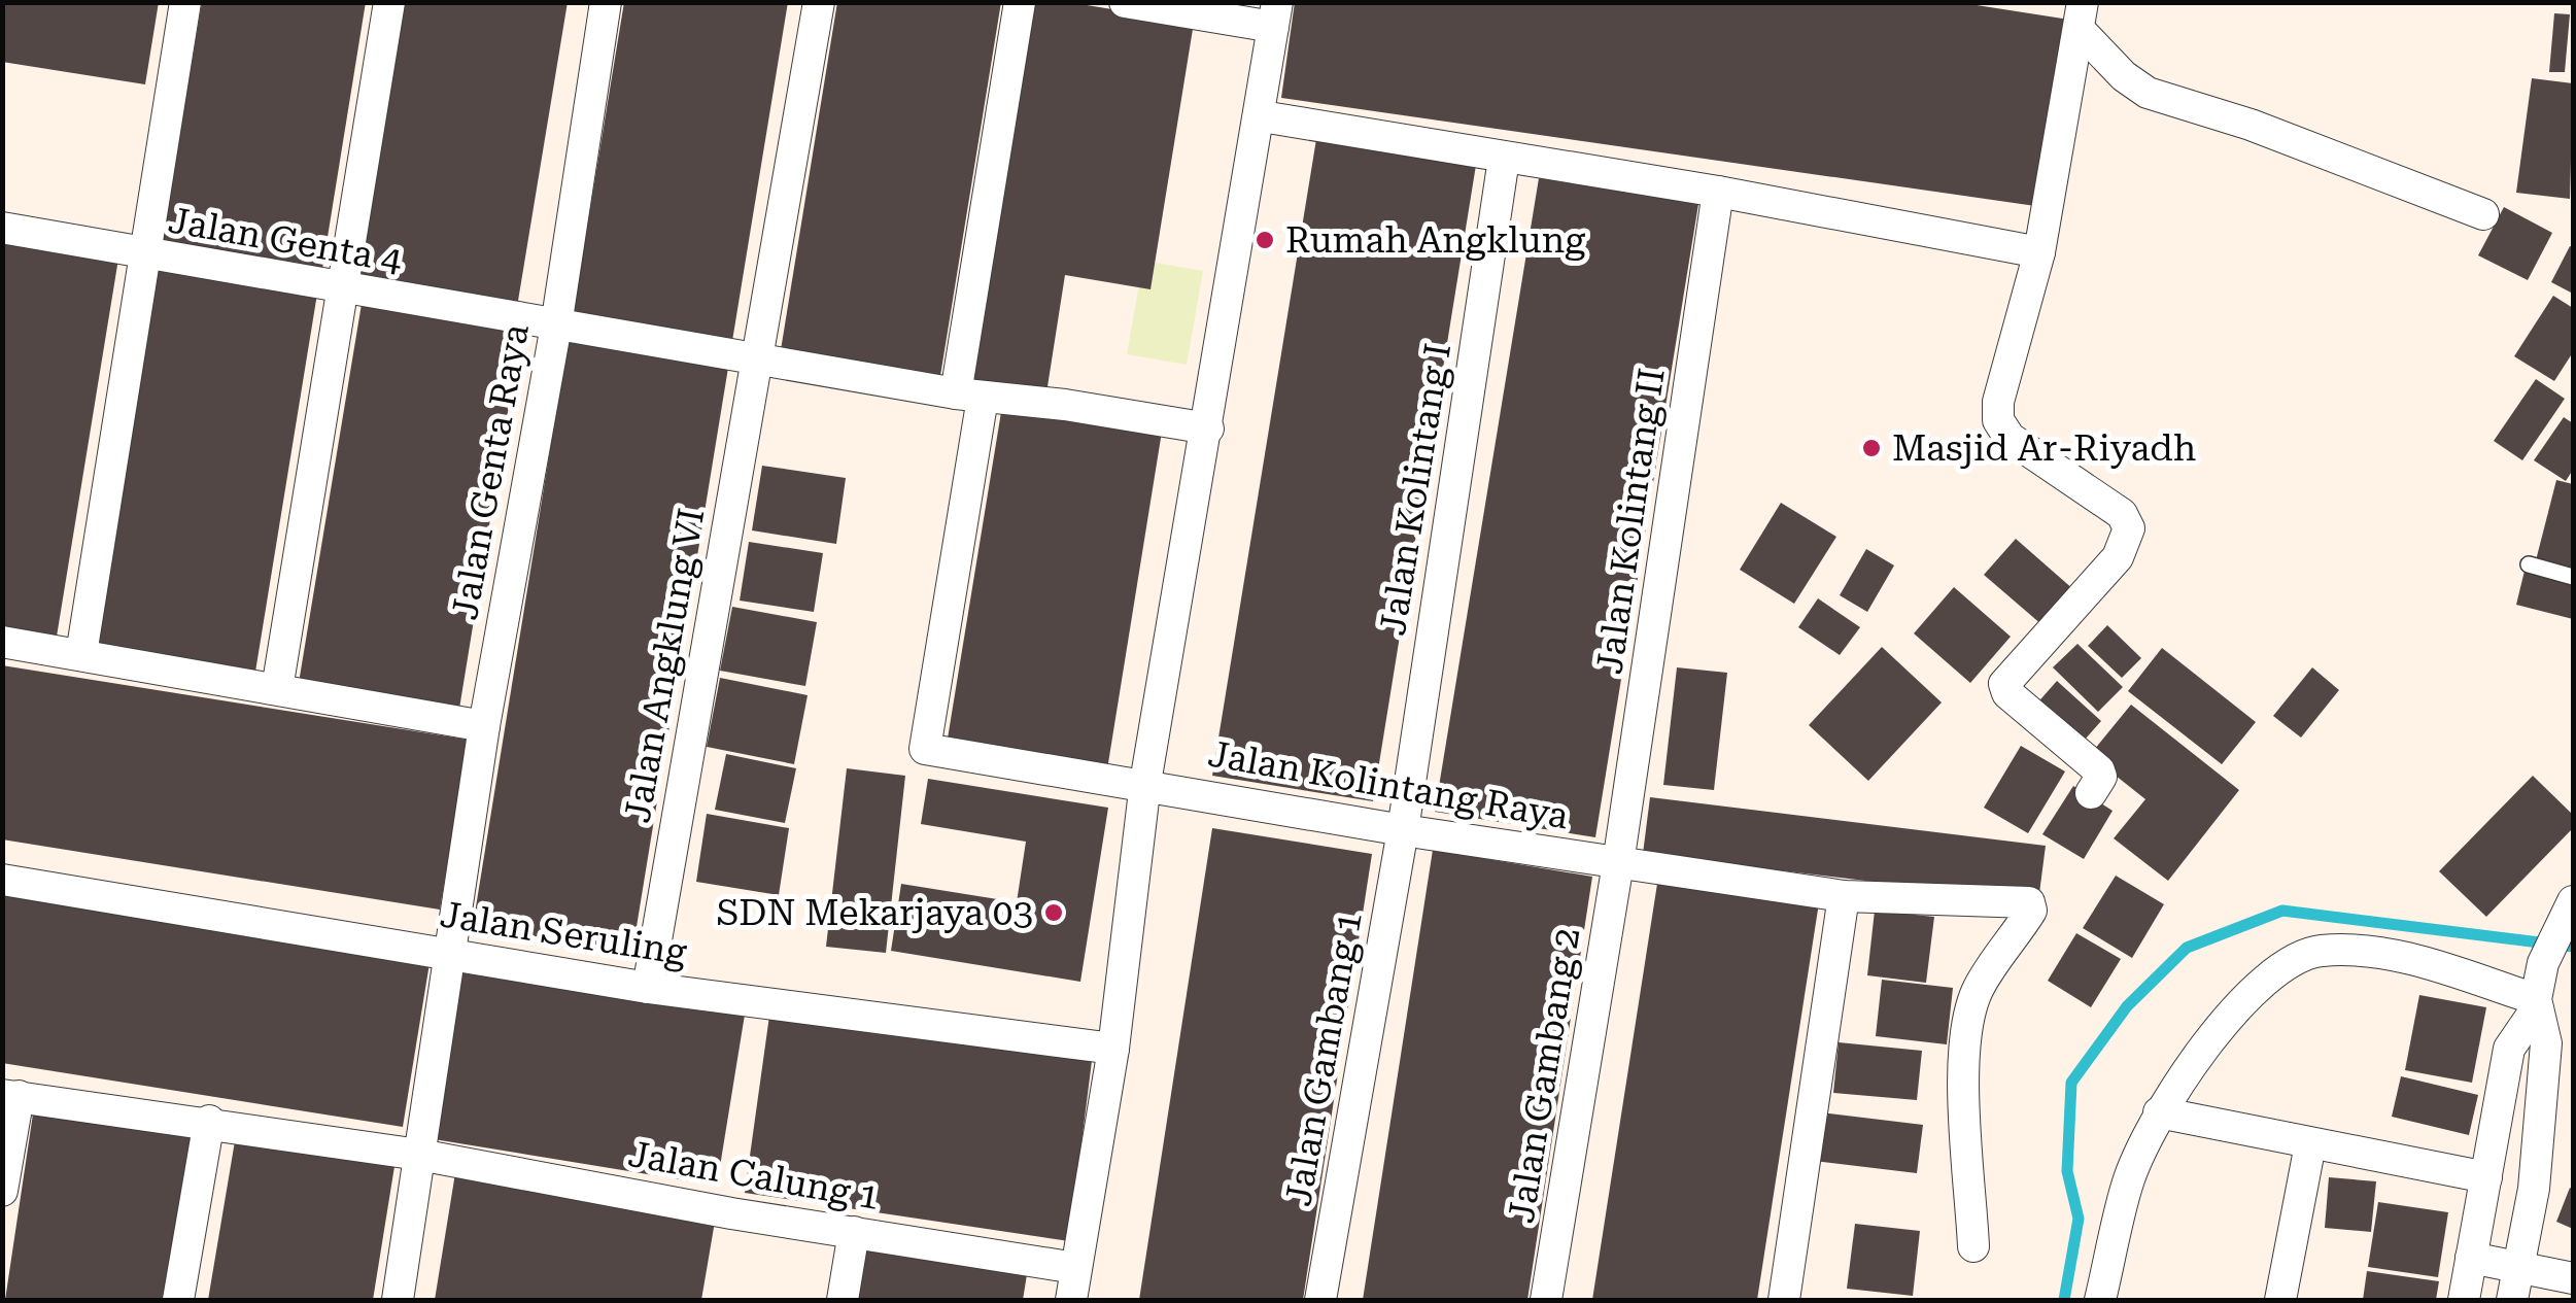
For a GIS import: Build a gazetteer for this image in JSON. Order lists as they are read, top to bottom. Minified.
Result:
{"streets":{"street":["Jalan Genta 4","Jalan Genta Raya","Jalan Kolintang I","Jalan Kolintang II","Jalan Angklung VI","Jalan Kolintang Raya","Jalan Seruling","Jalan Gambang 1","Jalan Gambang 2","Jalan Calung 1"]},"crossings":[["Jalan Genta 4","Jalan Genta Raya"],["Jalan Genta 4","Jalan Angklung VI"],["Jalan Genta 4","Jalan Kolintang Raya"],["Jalan Genta Raya","Jalan Seruling"],["Jalan Genta Raya","Jalan Calung 1"],["Jalan Kolintang I","Jalan Kolintang Raya"],["Jalan Kolintang I","Jalan Gambang 1"],["Jalan Kolintang II","Jalan Kolintang Raya"],["Jalan Kolintang II","Jalan Gambang 2"],["Jalan Angklung VI","Jalan Seruling"],["Jalan Kolintang Raya","Jalan Gambang 1"],["Jalan Kolintang Raya","Jalan Gambang 2"]],"places":["Rumah Angklung","Masjid Ar-Riyadh","SDN Mekarjaya 03"]}
